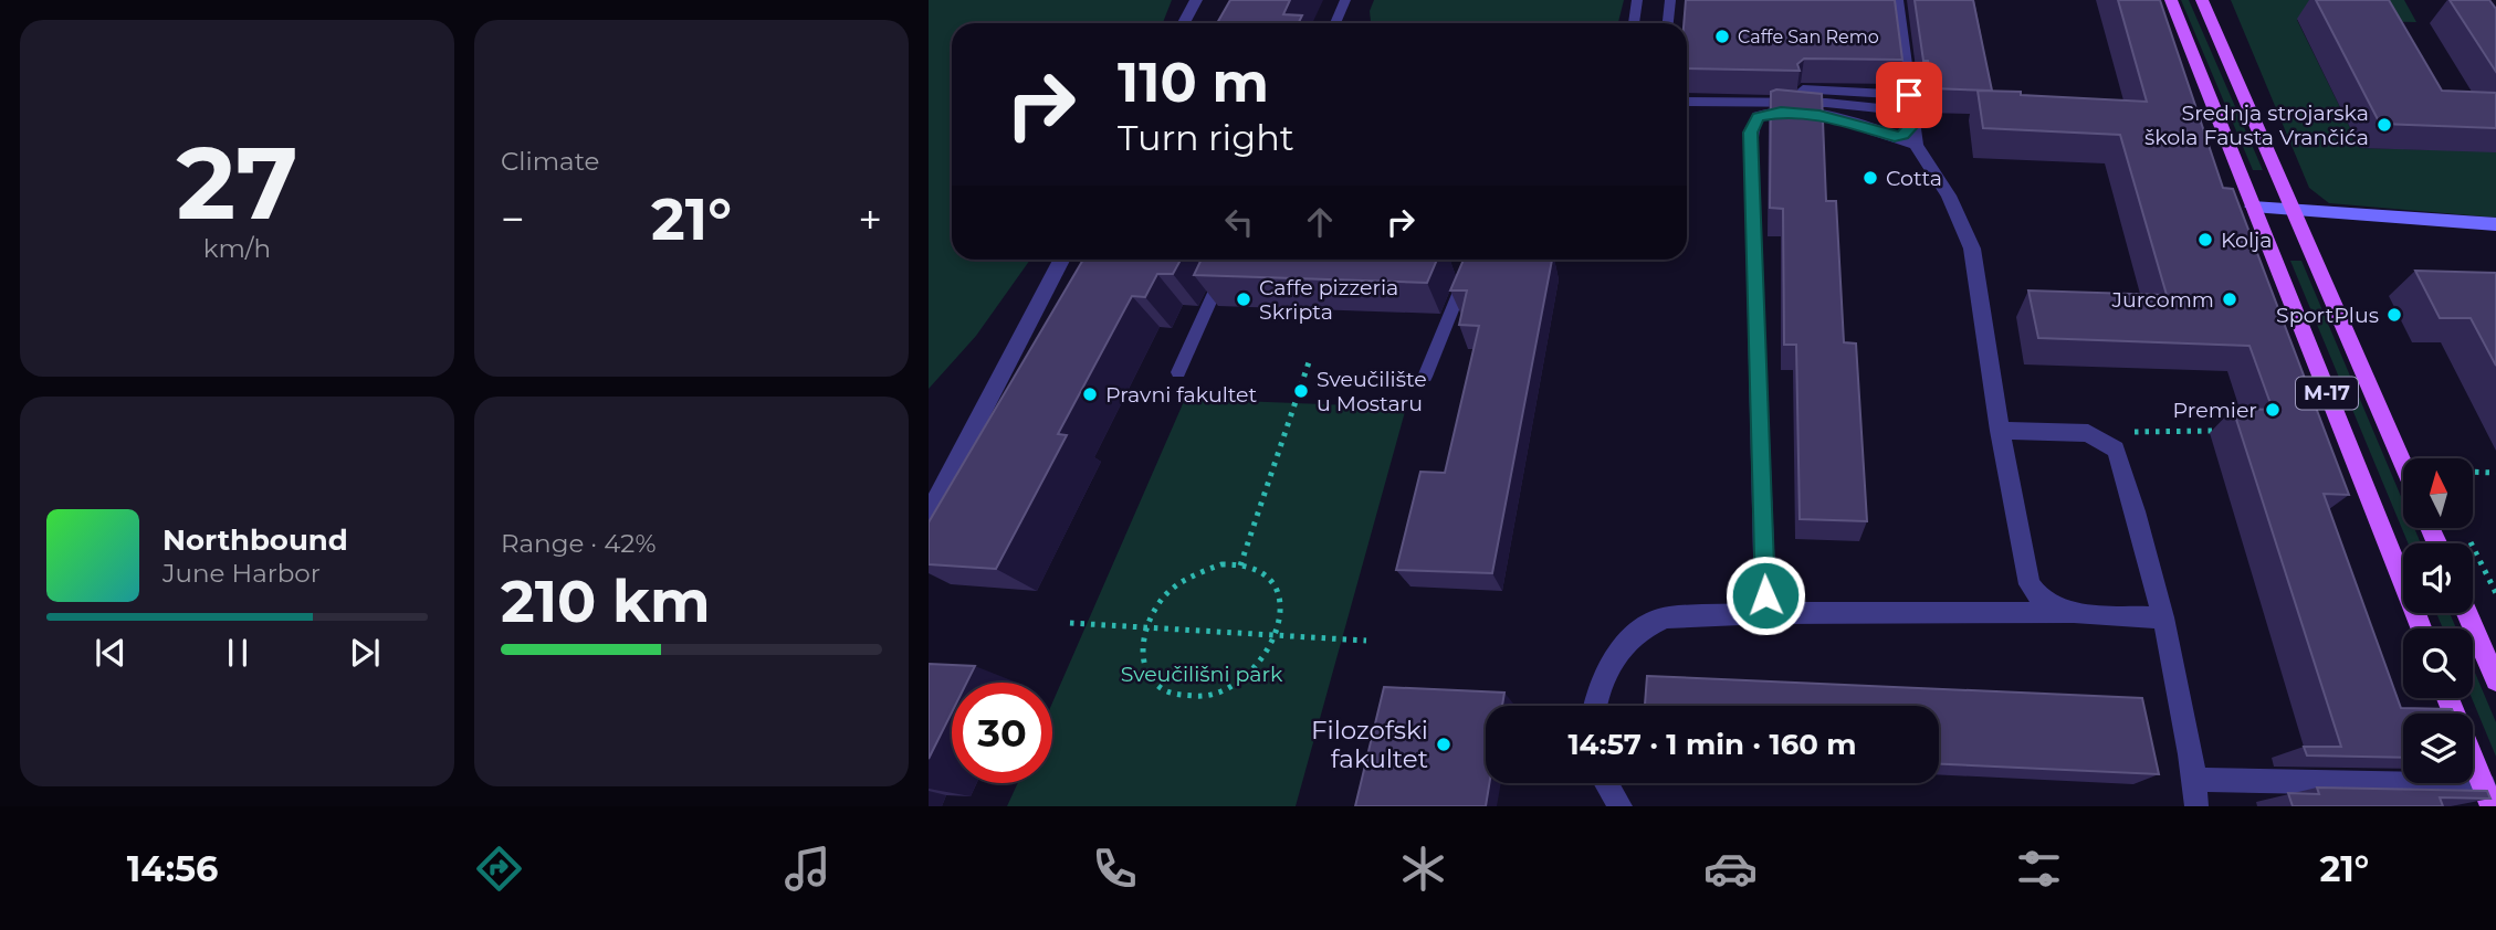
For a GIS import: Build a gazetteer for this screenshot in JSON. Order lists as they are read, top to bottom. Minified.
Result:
{"streets":{"main road":["M-17"]},"parks":["Sveučilišni park"],"places":["Caffe San Remo","Srednja strojarska škola Fausta Vrančića","Cotta","Kolja","Caffe pizzeria Skripta","Jurcomm","SportPlus","Sveučilište u Mostaru","Pravni fakultet","Premier","Filozofski fakultet"],"north":"top","page":{"tile":[["27","km/h"],"Climate",["Range · 42%","210 km"]],"turn":["110 m","Turn right"],"heat":["−","21°","+"],"song":["Northbound","June Harbor"],"limit":"30","trip":"14:57 · 1 min · 160 m","tabs":["14:56","21°"]}}
